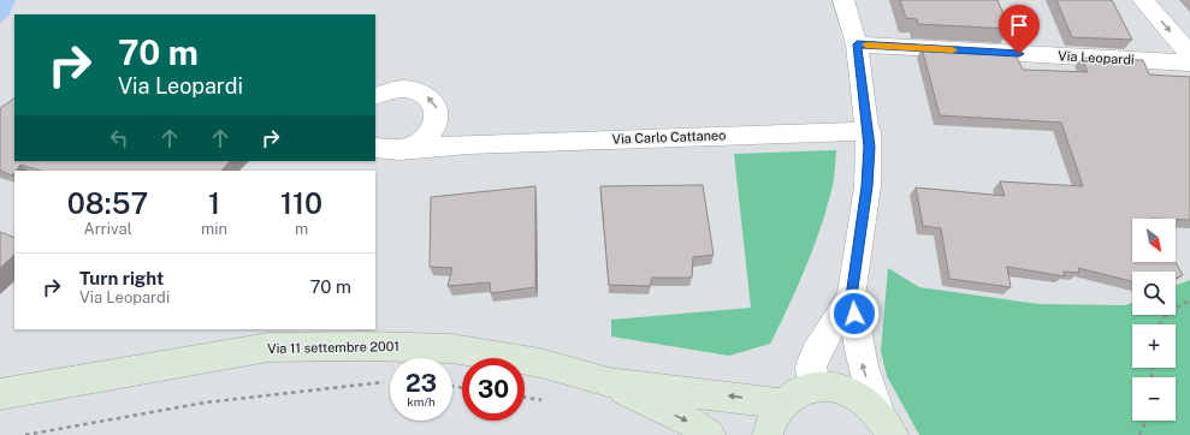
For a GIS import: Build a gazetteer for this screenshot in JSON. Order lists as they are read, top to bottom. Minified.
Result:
{"streets":{"main road":["Via 11 settembre 2001"],"street":["Via Leopardi","Via Carlo Cattaneo"]},"north":"bottom right","page":{"turn":["70 m","Via Leopardi"],"eta":["08:57","Arrival","1","min","110","m"],"map_buttons":["+","−"],"list":[{"name":"Turn right","note":"Via Leopardi","value":"70 m"}],"speed":"23 km/h","limit":"30"}}
